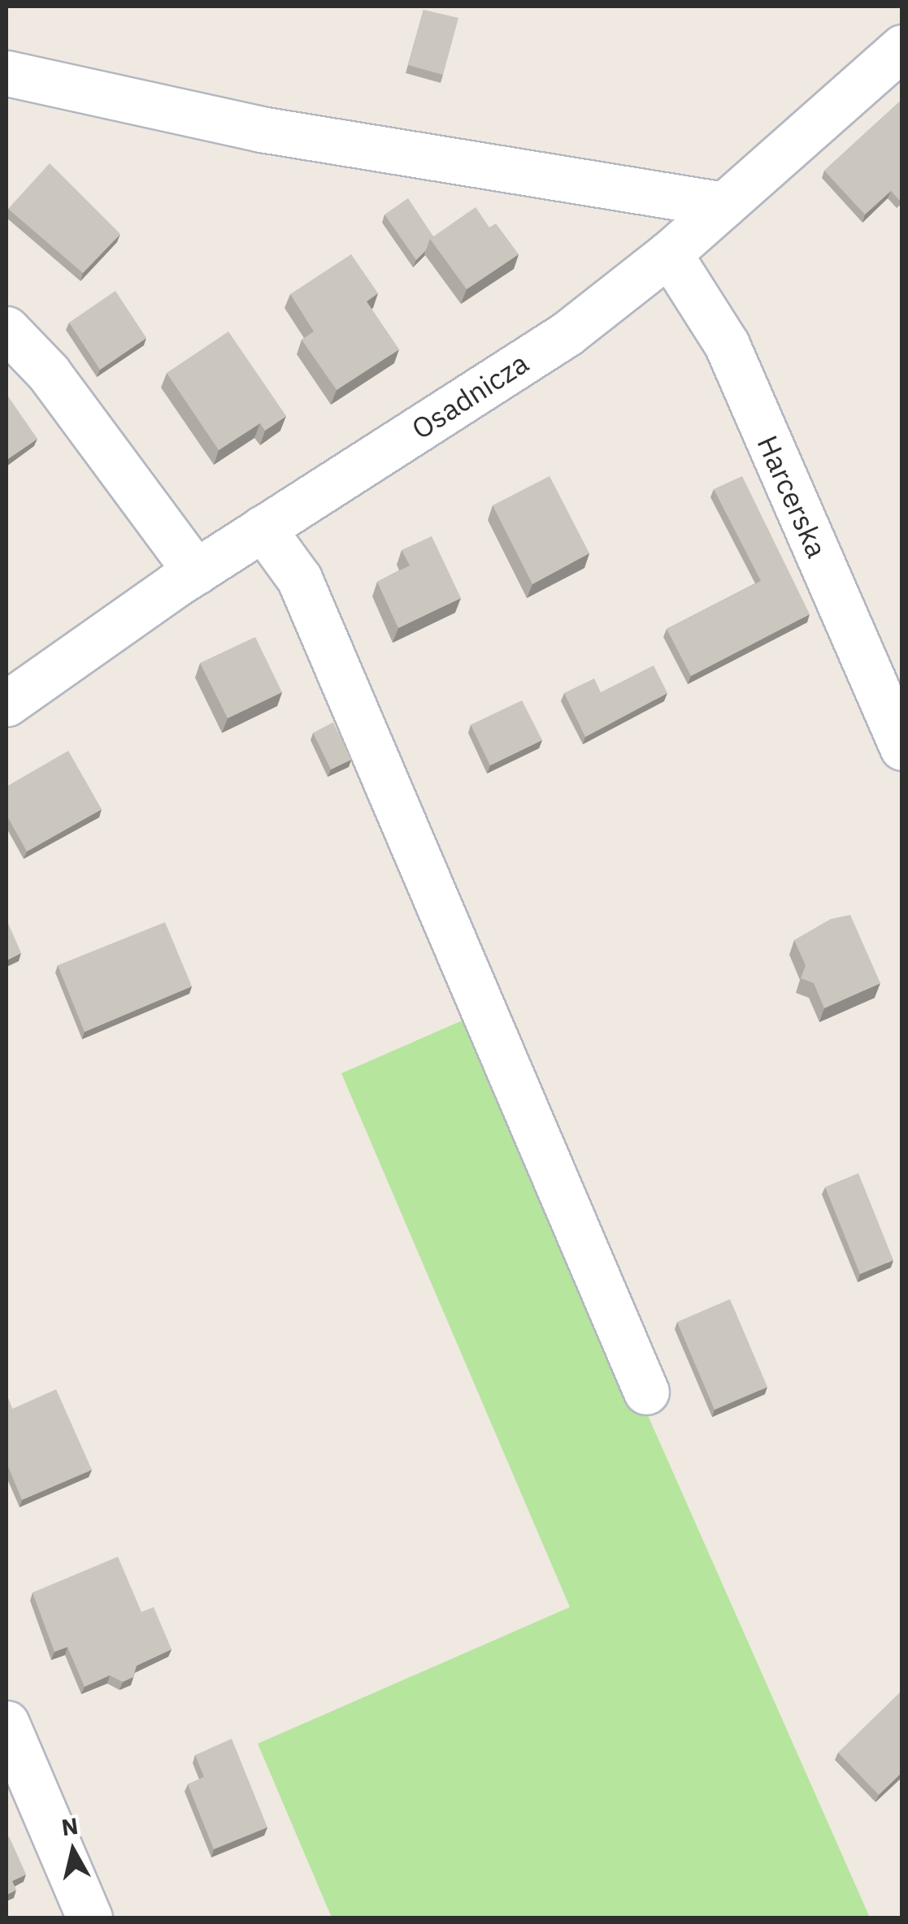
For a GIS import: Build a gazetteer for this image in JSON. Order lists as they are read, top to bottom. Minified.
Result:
{"streets":{"street":["Osadnicza","Harcerska"]},"crossings":[["Osadnicza","Harcerska"]],"north":"top"}
